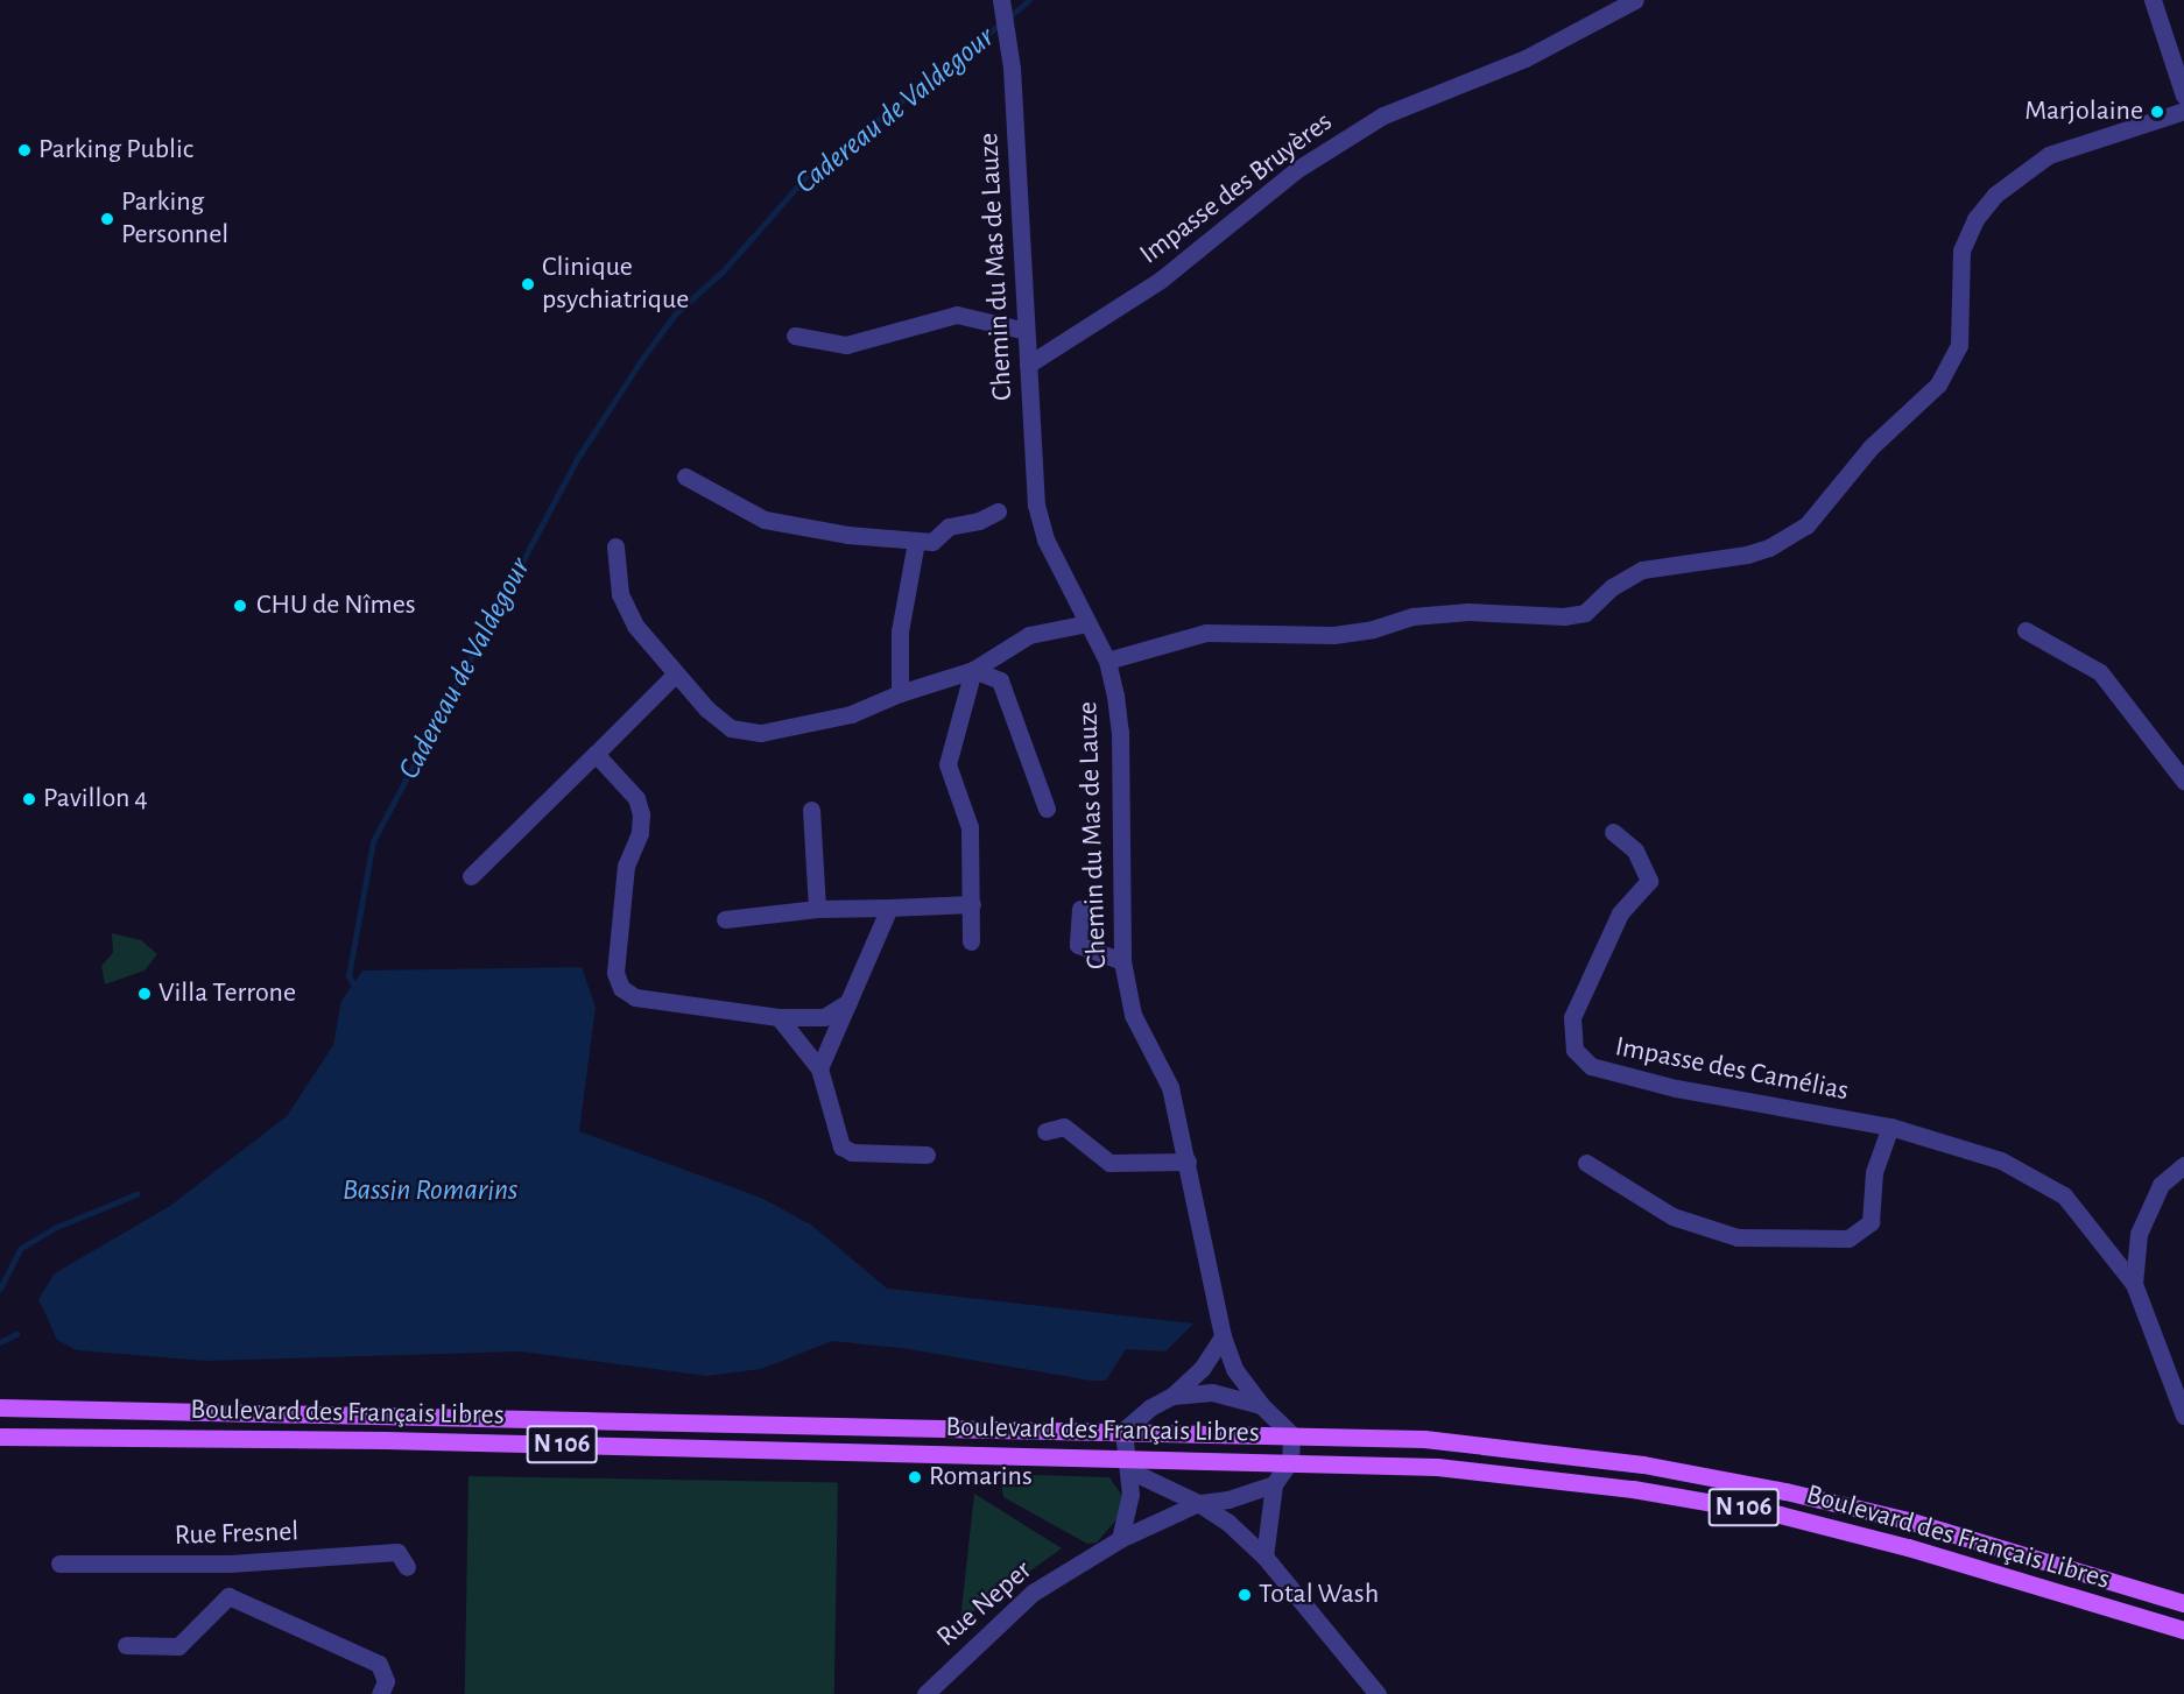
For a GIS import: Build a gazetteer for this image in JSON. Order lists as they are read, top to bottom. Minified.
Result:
{"streets":{"main road":["Boulevard des Français Libres","N 106"],"street":["Impasse des Bruyères","Chemin du Mas de Lauze","Impasse des Camélias","Rue Fresnel","Rue Neper"]},"crossings":[["Impasse des Bruyères","Chemin du Mas de Lauze"],["Chemin du Mas de Lauze","Boulevard des Français Libres"]],"water":["Cadereau de Valdegour","Bassin Romarins"],"places":["Marjolaine","Parking Public","Parking Personnel","Clinique psychiatrique","CHU de Nîmes","Pavillon 4","Villa Terrone","Romarins","Total Wash"]}
